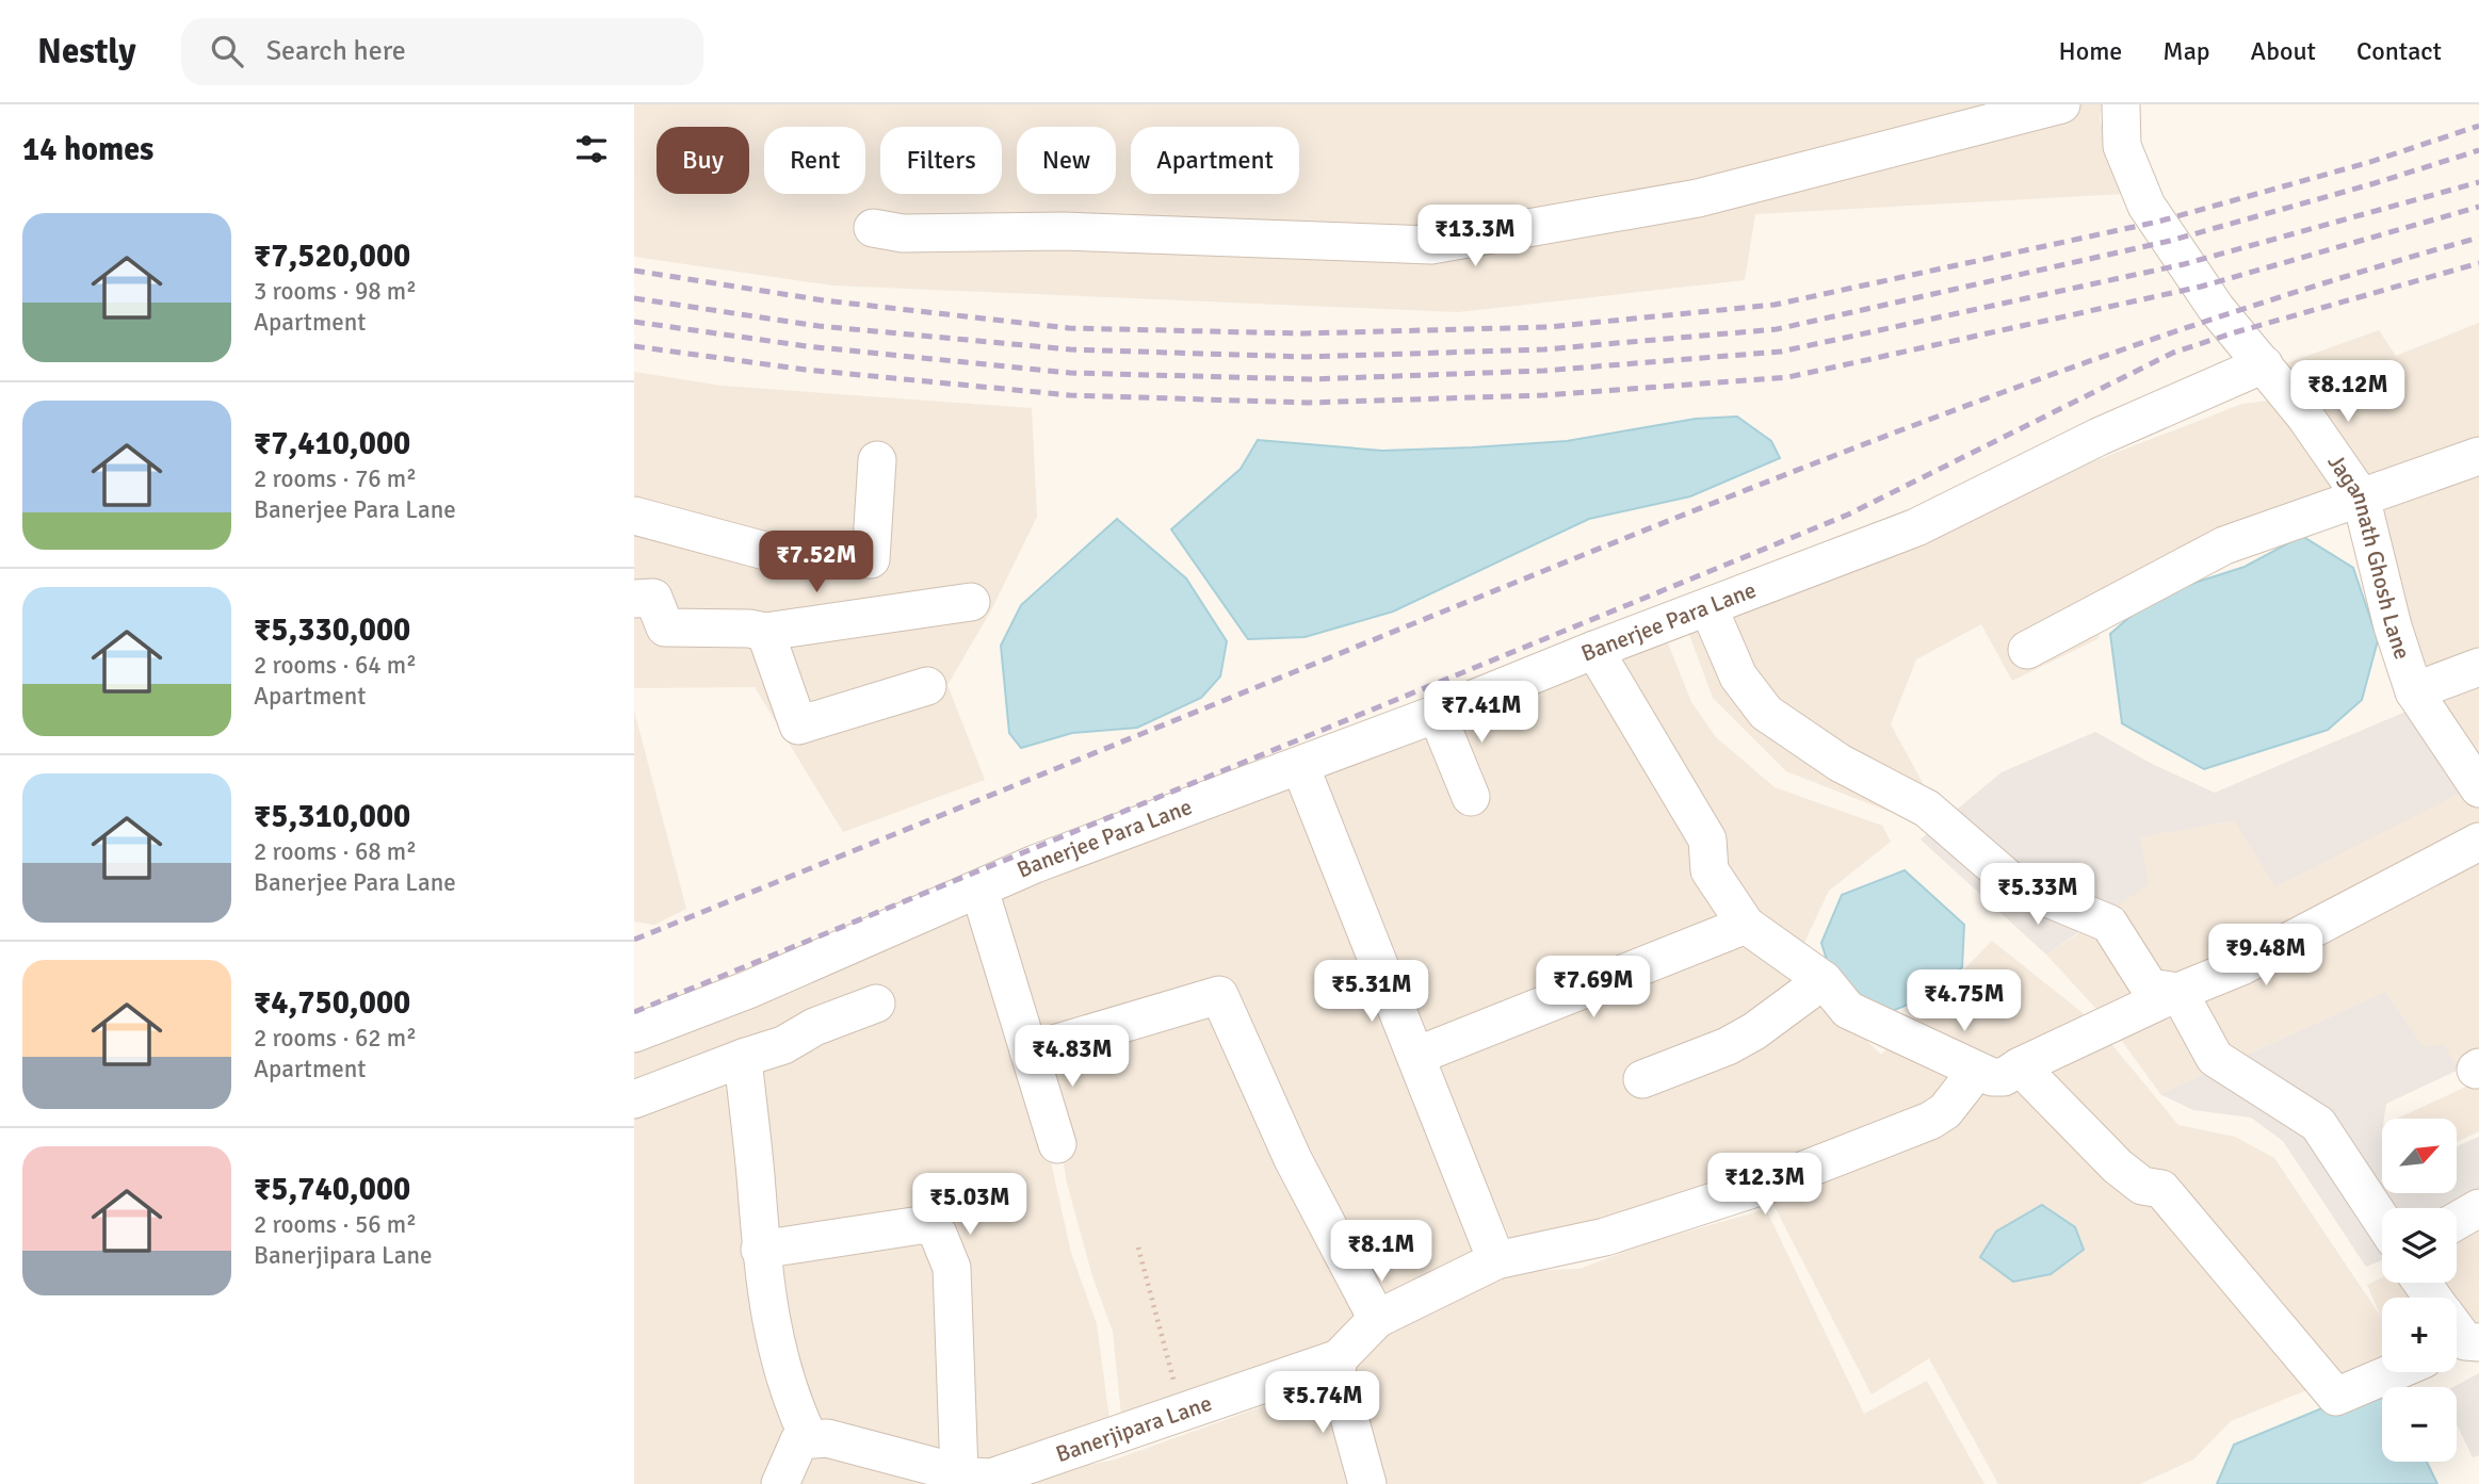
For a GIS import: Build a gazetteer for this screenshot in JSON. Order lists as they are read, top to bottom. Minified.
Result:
{"streets":{"street":["Jagannath Ghosh Lane","Banerjee Para Lane","Banerjipara Lane"]},"crossings":[["Jagannath Ghosh Lane","Banerjee Para Lane"]],"north":"top right","page":{"header":"Nestly","search":"Search here","nav":["Home","Map","About","Contact"],"heading":"14 homes","chip":["Buy","Rent","Filters","New","Apartment"],"list":[{"name":"₹7,520,000","note":"3 rooms · 98 m² · Apartment"},{"name":"₹7,410,000","note":"2 rooms · 76 m² · Banerjee Para Lane"},{"name":"₹5,330,000","note":"2 rooms · 64 m² · Apartment"},{"name":"₹5,310,000","note":"2 rooms · 68 m² · Banerjee Para Lane"},{"name":"₹4,750,000","note":"2 rooms · 62 m² · Apartment"},{"name":"₹5,740,000","note":"2 rooms · 56 m² · Banerjipara Lane"}],"price":["₹13.3M","₹8.12M","₹7.52M","₹7.41M","₹5.33M","₹9.48M","₹7.69M","₹5.31M","₹4.75M","₹4.83M","₹12.3M","₹5.03M","₹8.1M","₹5.74M"],"map_buttons":["+","−"]}}
